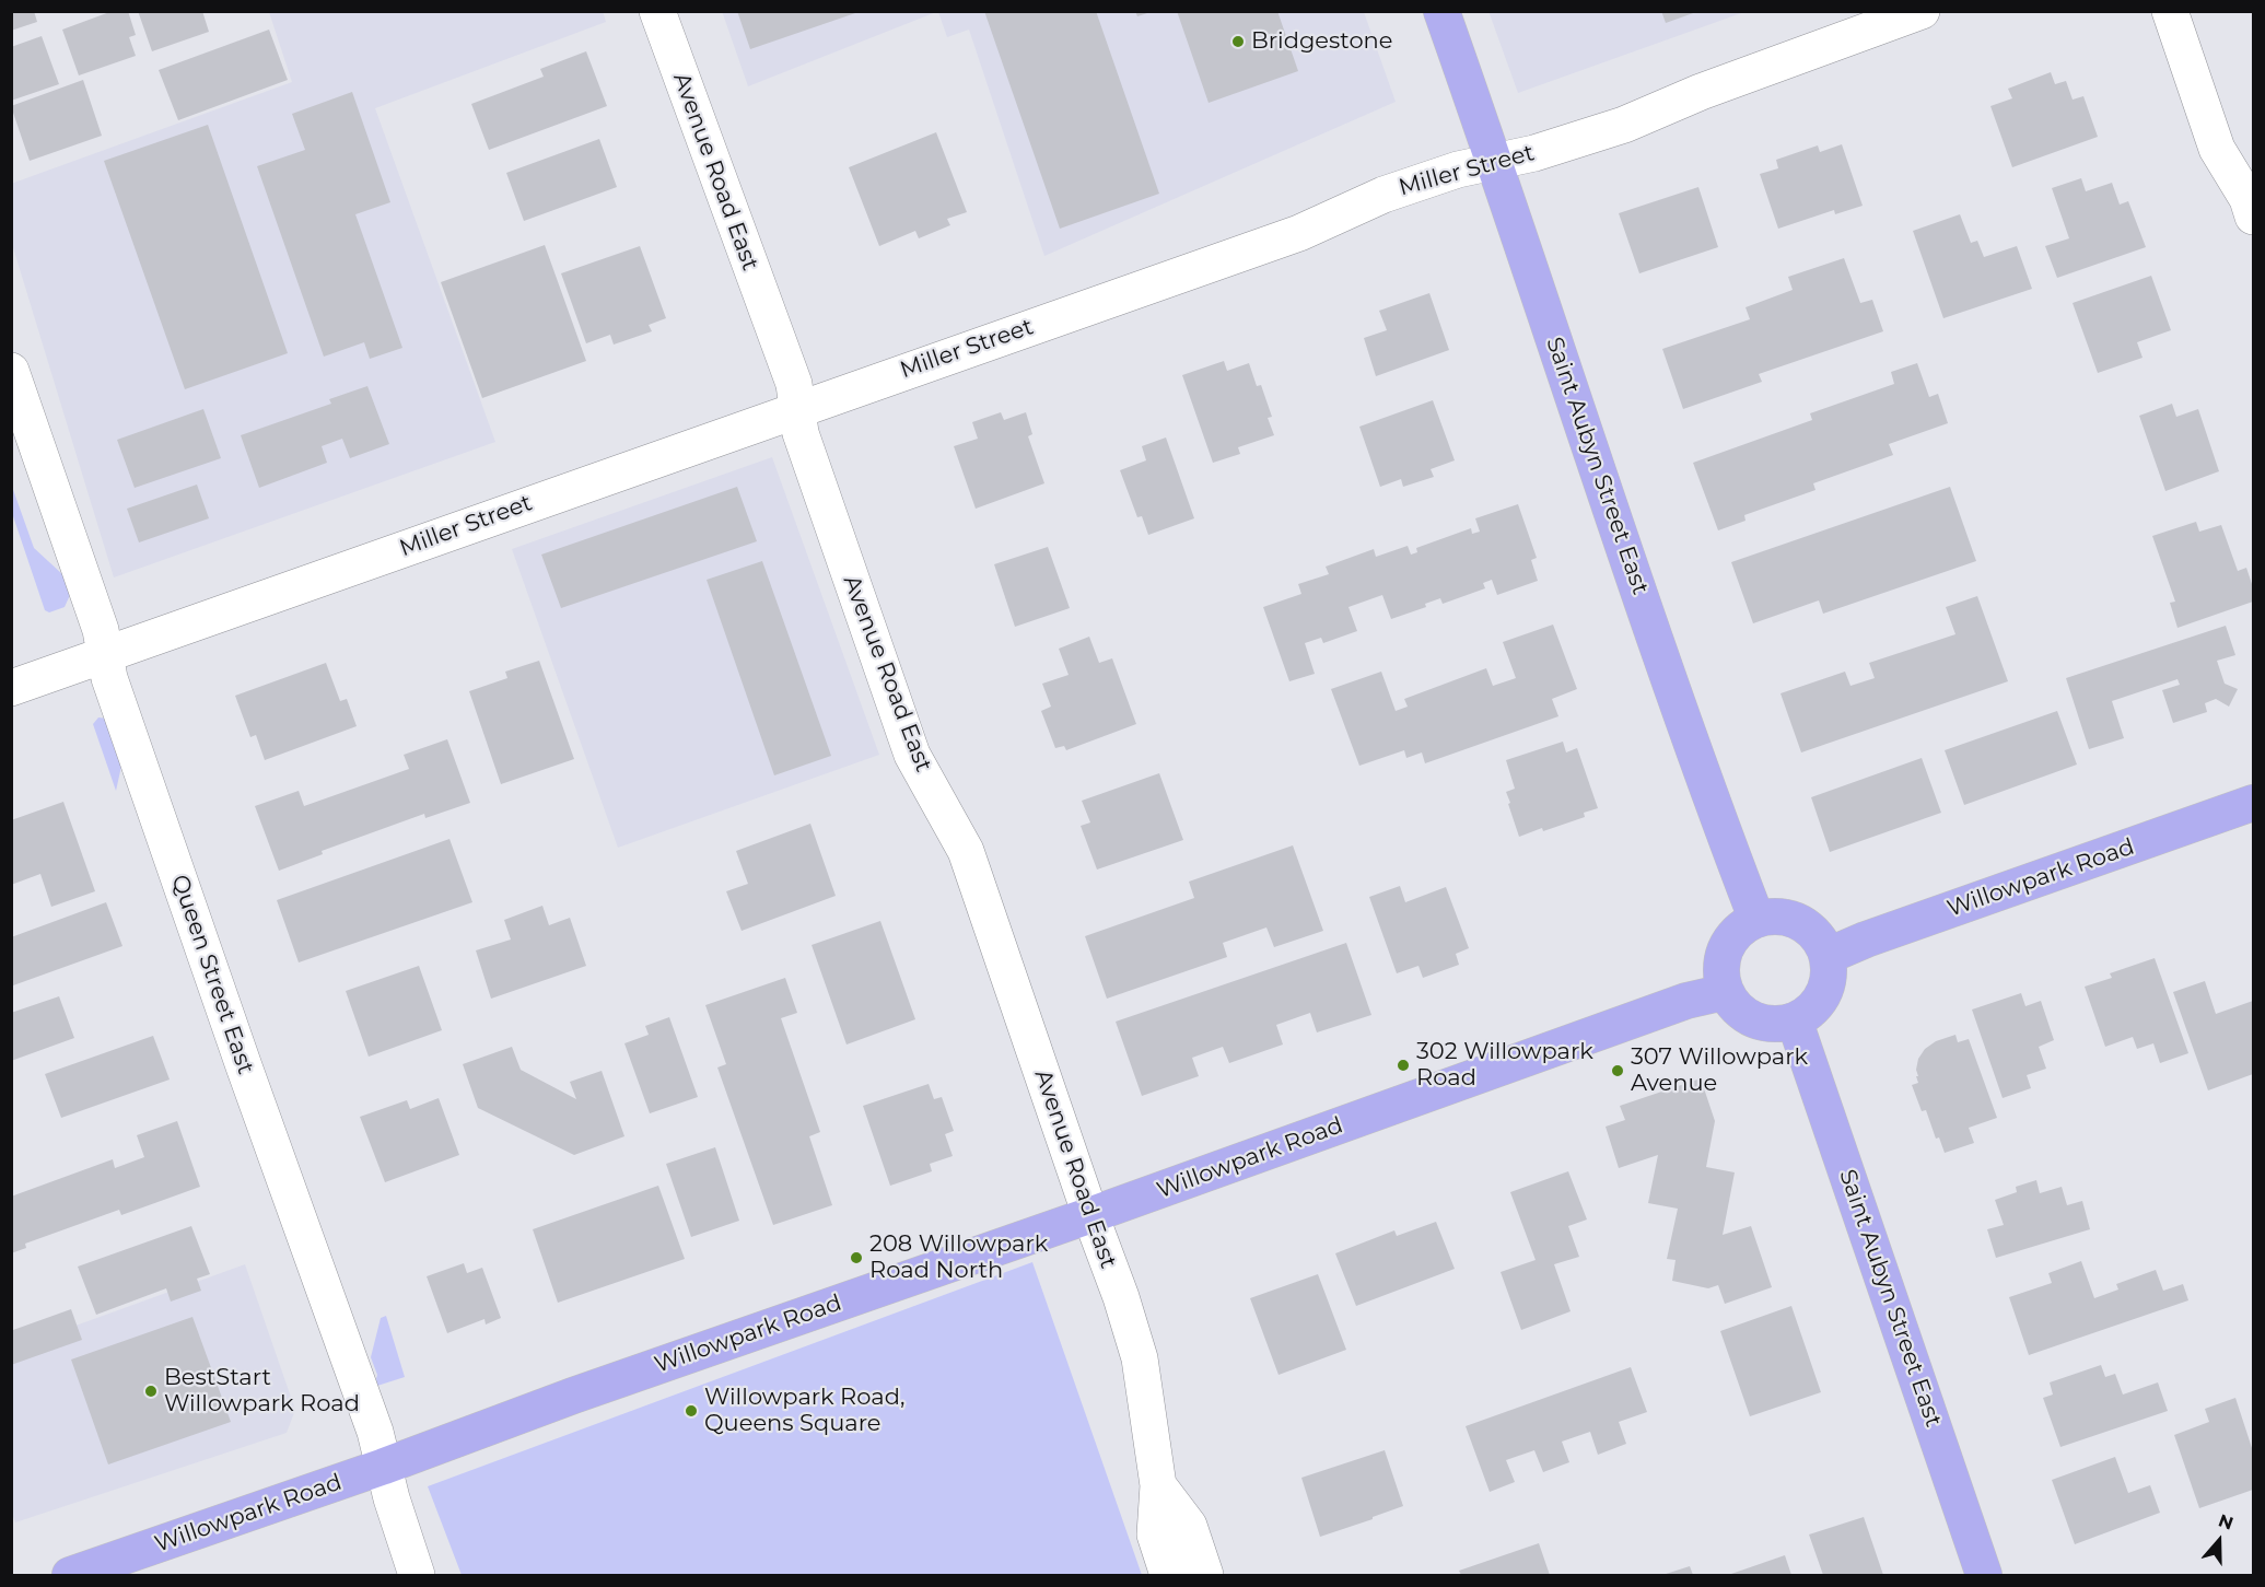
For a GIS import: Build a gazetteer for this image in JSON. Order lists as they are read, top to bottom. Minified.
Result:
{"streets":{"main road":["Saint Aubyn Street East","Willowpark Road"],"street":["Miller Street","Avenue Road East","Queen Street East"]},"crossings":[["Miller Street","Avenue Road East"],["Miller Street","Saint Aubyn Street East"],["Miller Street","Queen Street East"],["Avenue Road East","Willowpark Road"],["Saint Aubyn Street East","Willowpark Road"],["Willowpark Road","Queen Street East"]],"places":["Bridgestone","302 Willowpark Road","307 Willowpark Avenue","208 Willowpark Road North","BestStart Willowpark Road","Willowpark Road, Queens Square"],"north":"top"}
